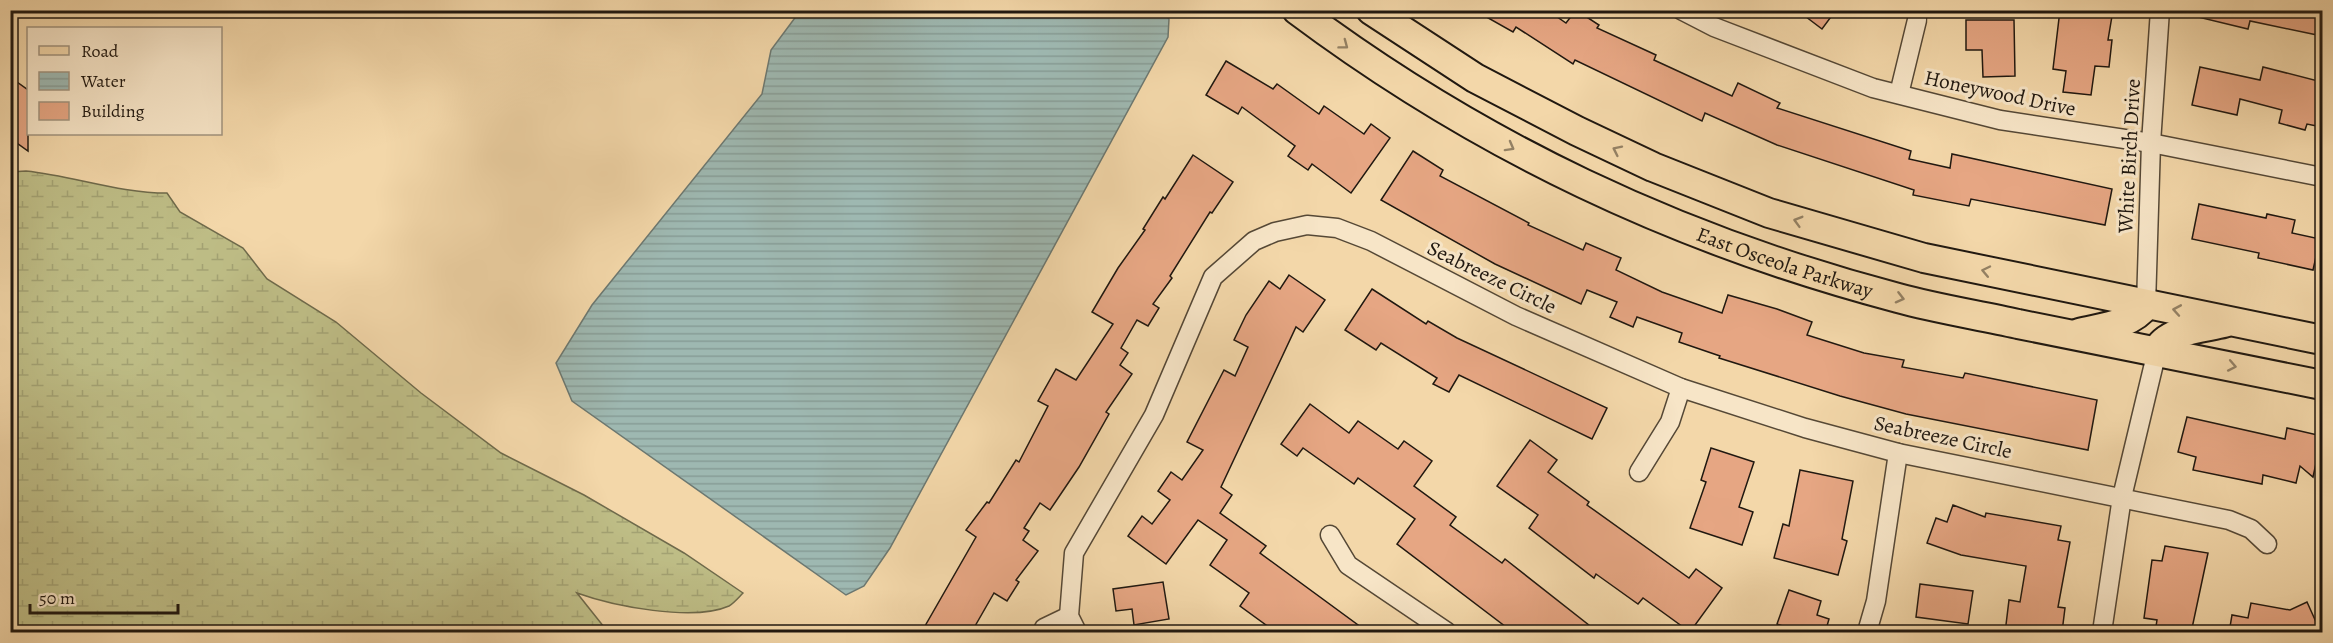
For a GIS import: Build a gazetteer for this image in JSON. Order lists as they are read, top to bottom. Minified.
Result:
{"streets":{"main road":["East Osceola Parkway"],"street":["Honeywood Drive","White Birch Drive","Seabreeze Circle"]},"crossings":[["Honeywood Drive","White Birch Drive"],["White Birch Drive","East Osceola Parkway"]],"legend":["Road","Water","Building"],"scale_bar":"50 m"}
